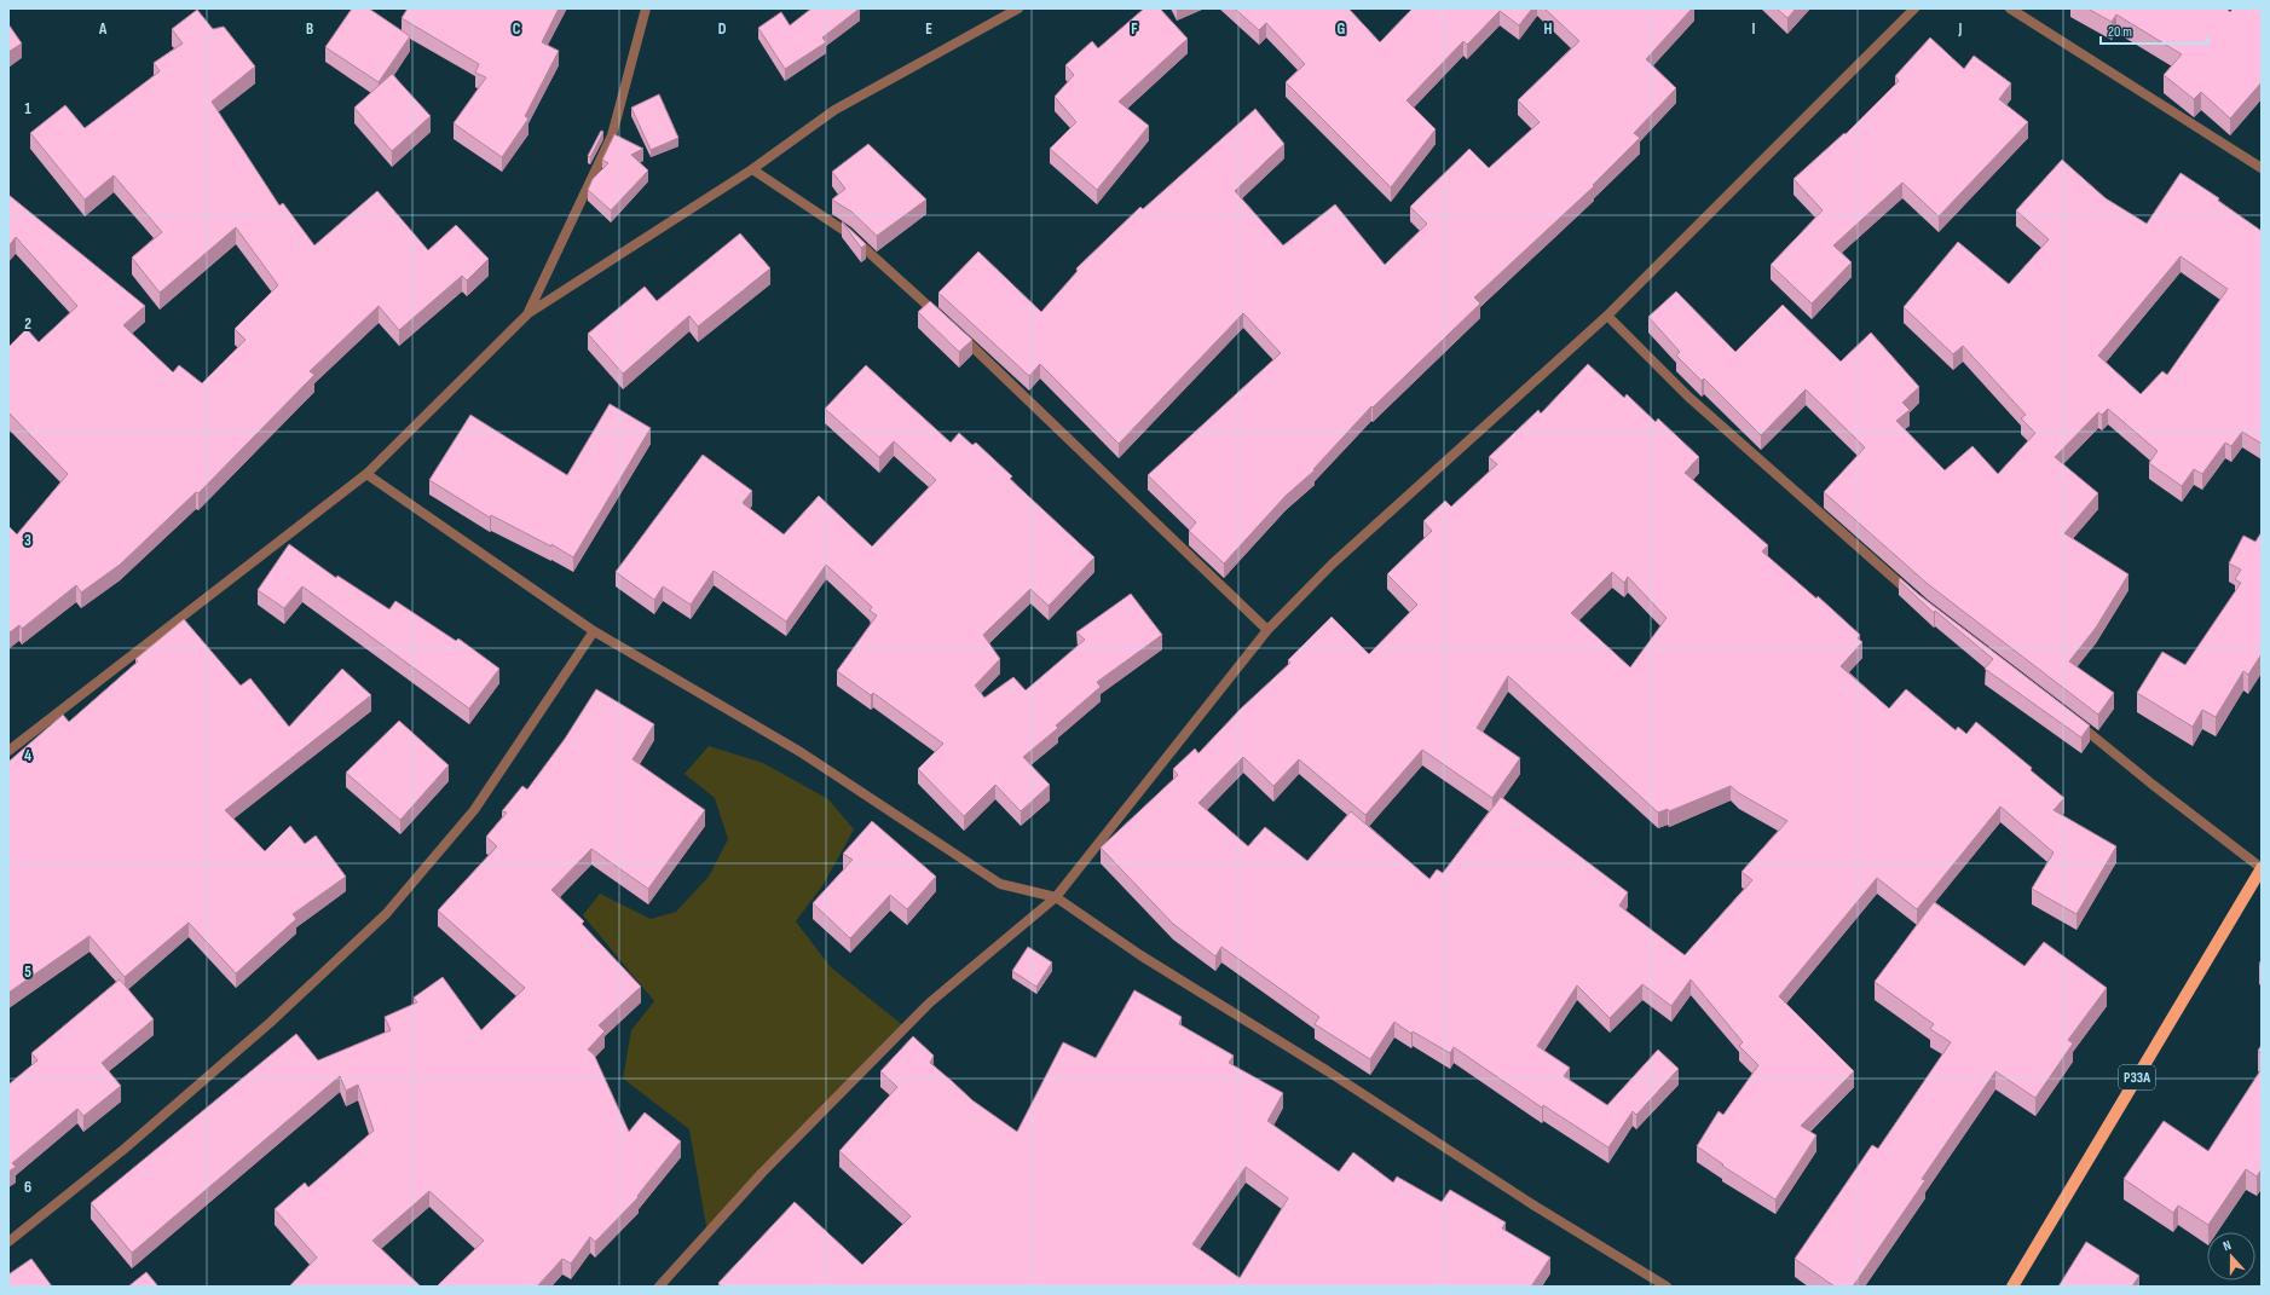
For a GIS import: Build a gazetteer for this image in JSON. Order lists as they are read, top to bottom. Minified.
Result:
{"streets":{"main road":["P33A"]},"scale_bar":"20 m","north":"top","grid":{"columns":["A","B","C","D","E","F","G","H","I","J"],"rows":["1","2","3","4","5","6"]}}
